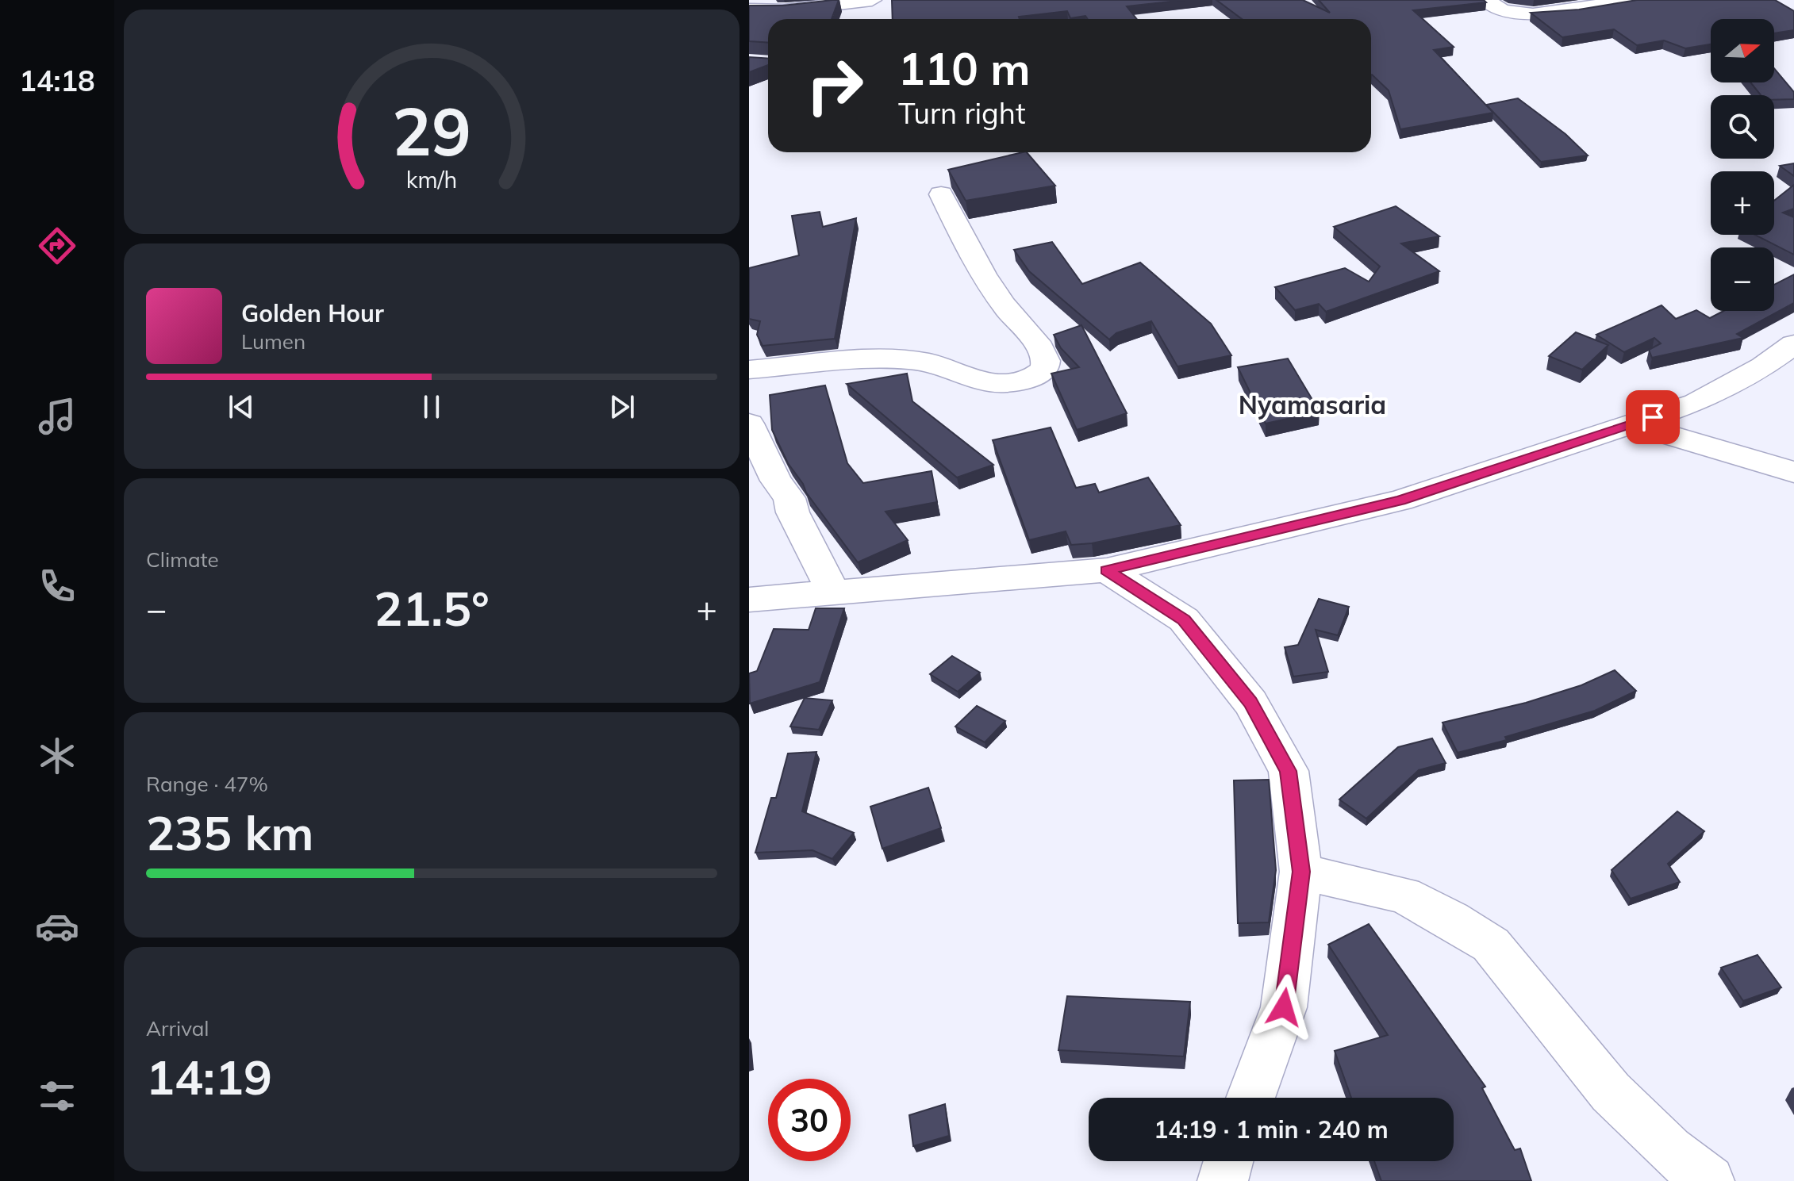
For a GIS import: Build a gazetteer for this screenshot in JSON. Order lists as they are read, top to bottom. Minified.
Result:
{"districts":["Nyamasaria"],"north":"right","page":{"tabs":"14:18","map_buttons":["+","−"],"turn":["110 m","Turn right"],"song":["Golden Hour","Lumen"],"tile":["Climate",["Range · 47%","235 km"],["Arrival","14:19"]],"heat":["−","21.5°","+"],"limit":"30","trip":"14:19 · 1 min · 240 m","gauge":["29","km/h"]}}
